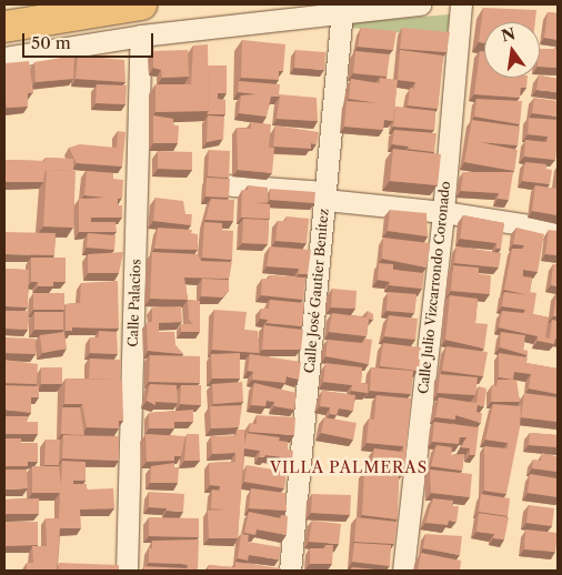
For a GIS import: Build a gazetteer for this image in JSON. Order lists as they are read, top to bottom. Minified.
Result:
{"streets":{"street":["Calle Julio Vizcarrondo Coronado","Calle José Gautier Benítez","Calle Palacios"]},"districts":["VILLA PALMERAS"],"scale_bar":"50 m","north":"top"}
